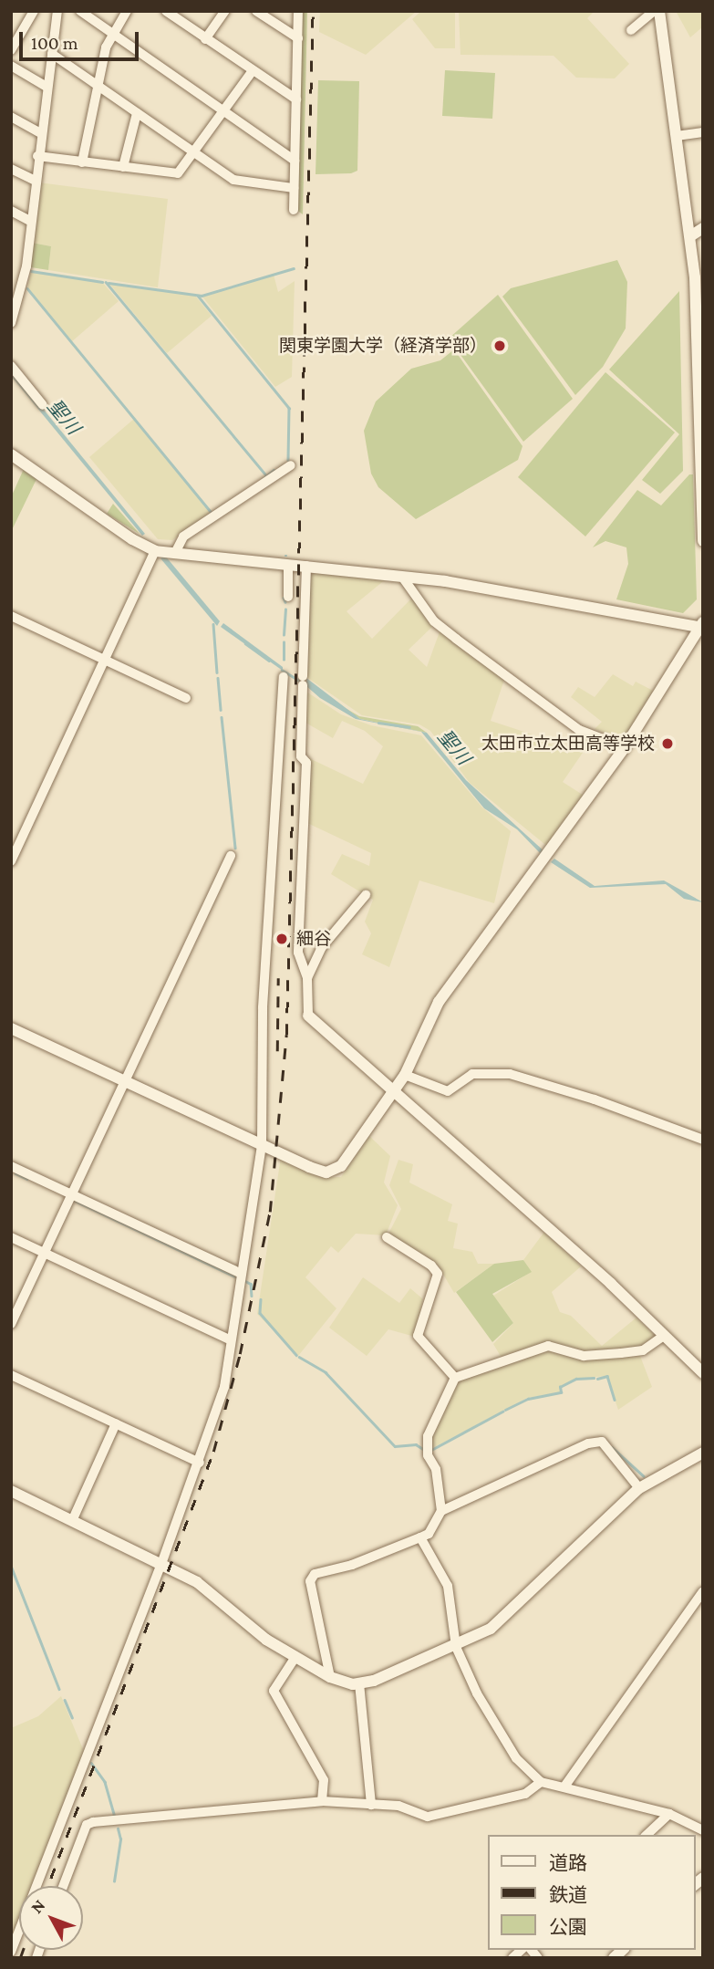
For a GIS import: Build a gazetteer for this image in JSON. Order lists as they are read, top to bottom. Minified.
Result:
{"water":["聖川"],"places":["関東学園大学（経済学部）","太田市立太田高等学校","細谷"],"legend":["道路","鉄道","公園"],"scale_bar":"100 m","north":"top left"}
